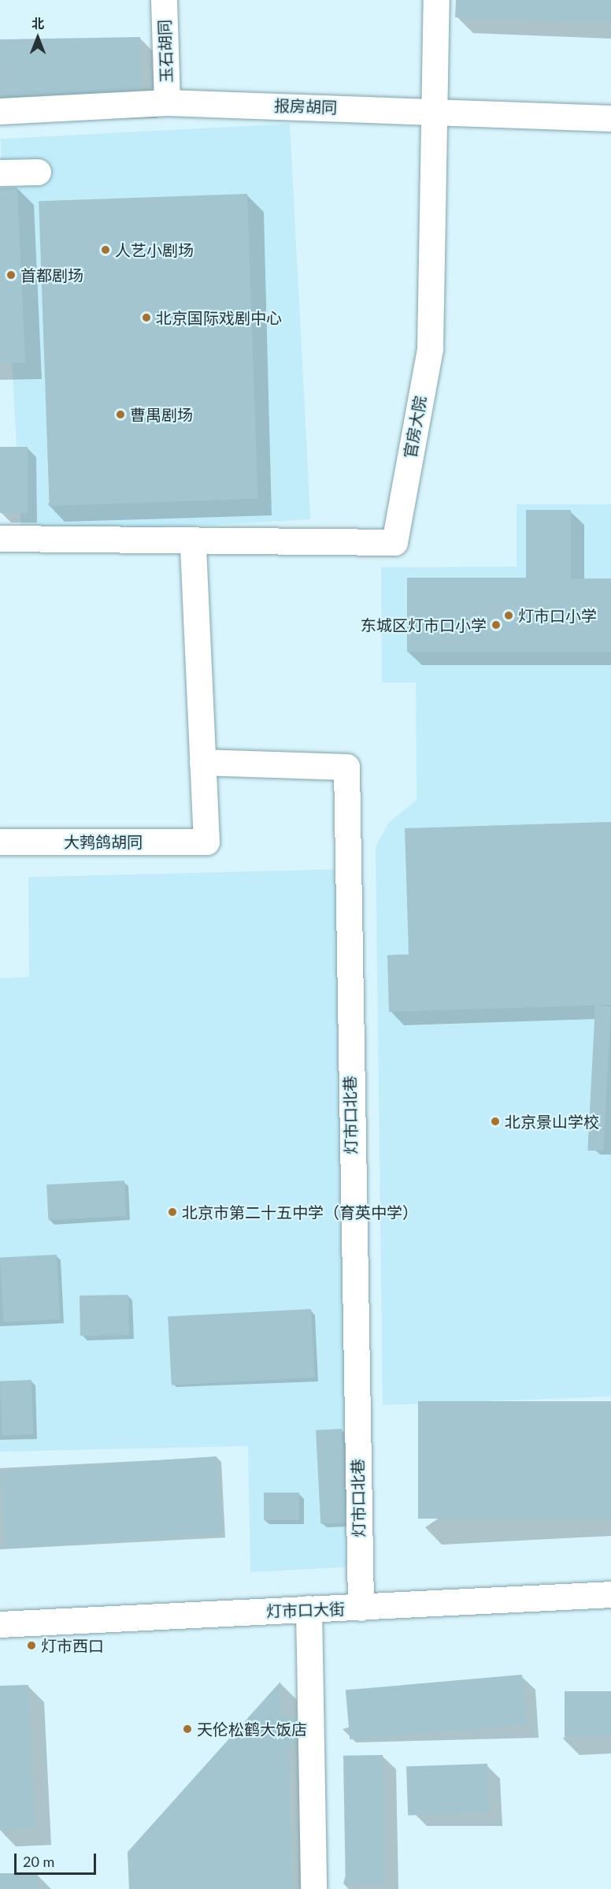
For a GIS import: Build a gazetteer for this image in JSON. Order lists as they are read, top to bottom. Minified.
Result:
{"streets":{"street":["玉石胡同","报房胡同","官房大院","大鹁鸽胡同","灯市口北巷","灯市口大街"]},"crossings":[["玉石胡同","报房胡同"],["报房胡同","官房大院"],["大鹁鸽胡同","灯市口北巷"],["灯市口北巷","灯市口大街"]],"places":["人艺小剧场","首都剧场","北京国际戏剧中心","曹禺剧场","灯市口小学","东城区灯市口小学","北京景山学校","北京市第二十五中学（育英中学）","灯市西口","天伦松鹤大饭店"],"scale_bar":"20 m","north":"top"}
